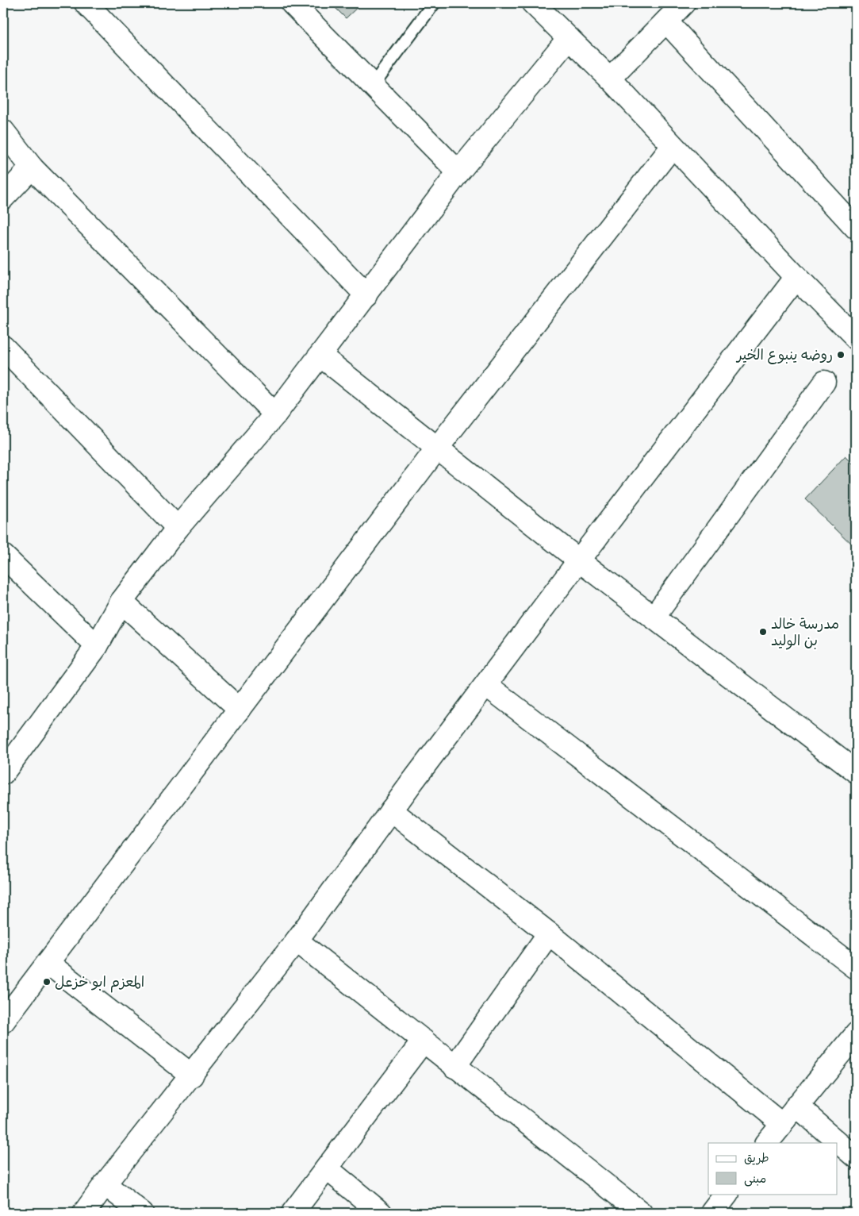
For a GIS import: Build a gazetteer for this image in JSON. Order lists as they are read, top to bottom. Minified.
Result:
{"places":["روضه ينبوع الخير","مدرسة خالد بن الوليد","المعزم ابو خزعل"],"legend":["طريق","مبنى"]}
